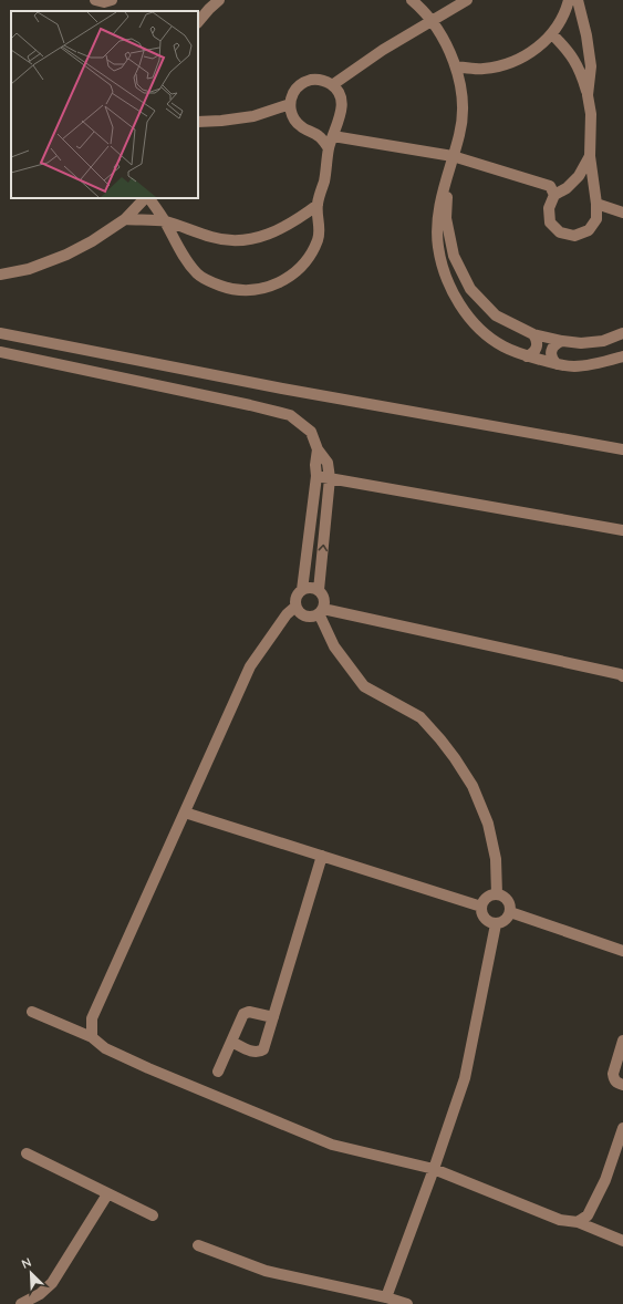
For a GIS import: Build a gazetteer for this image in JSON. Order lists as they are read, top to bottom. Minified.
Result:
{"north":"top left"}
